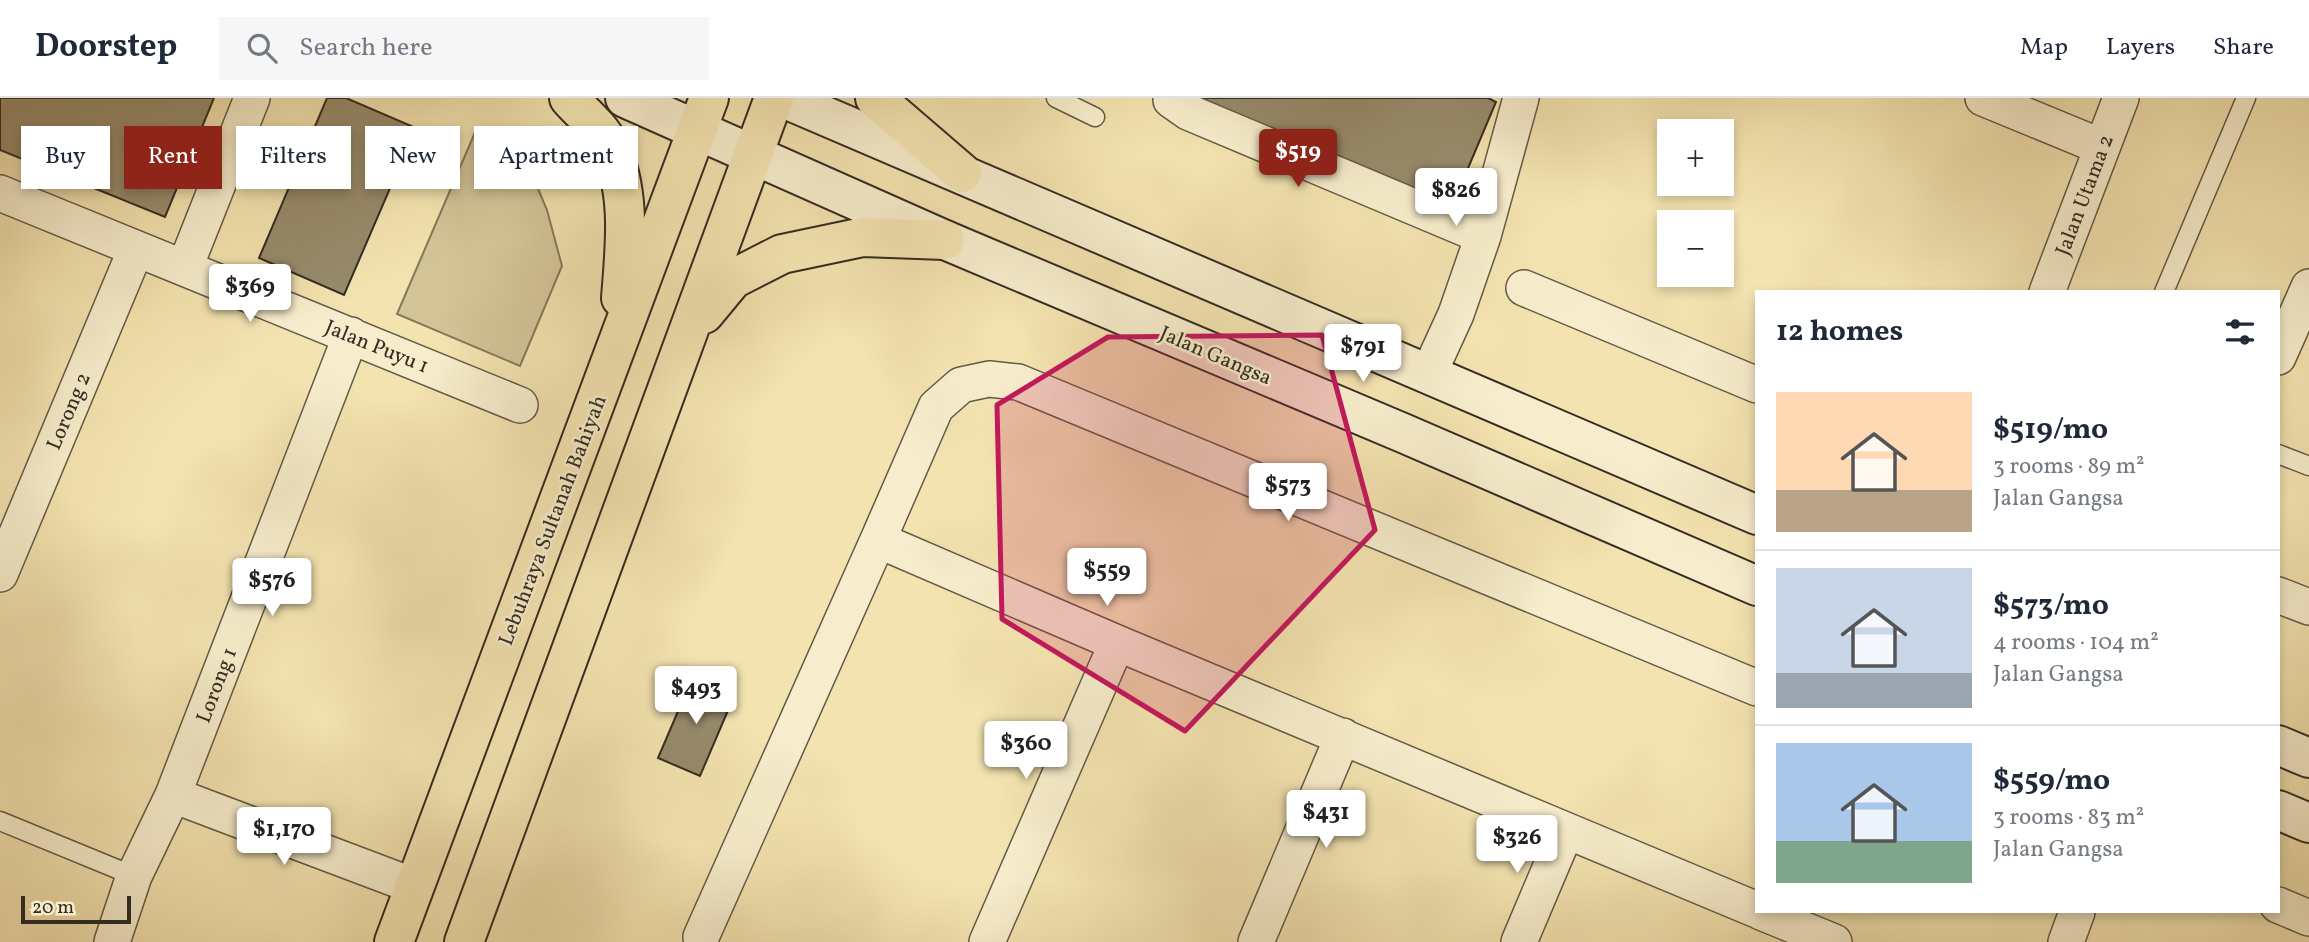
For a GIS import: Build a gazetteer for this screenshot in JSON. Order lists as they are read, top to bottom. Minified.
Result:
{"streets":{"main road":["Jalan Gangsa","Lebuhraya Sultanah Bahiyah"],"street":["Jalan Utama 2","Jalan Puyu 1","Lorong 2","Lorong 1"]},"crossings":[["Jalan Puyu 1","Lorong 2"],["Jalan Puyu 1","Lorong 1"],["Jalan Gangsa","Lebuhraya Sultanah Bahiyah"]],"scale_bar":"20 m","page":{"header":"Doorstep","search":"Search here","nav":["Map","Layers","Share"],"map_buttons":["+","−"],"chip":["Buy","Rent","Filters","New","Apartment"],"price":["$519","$826","$369","$791","$573","$559","$576","$493","$360","$431","$1,170","$326"],"heading":"12 homes","list":[{"name":"$519/mo","note":"3 rooms · 89 m² · Jalan Gangsa"},{"name":"$573/mo","note":"4 rooms · 104 m² · Jalan Gangsa"},{"name":"$559/mo","note":"3 rooms · 83 m² · Jalan Gangsa"}],"scale":"20 m"}}
